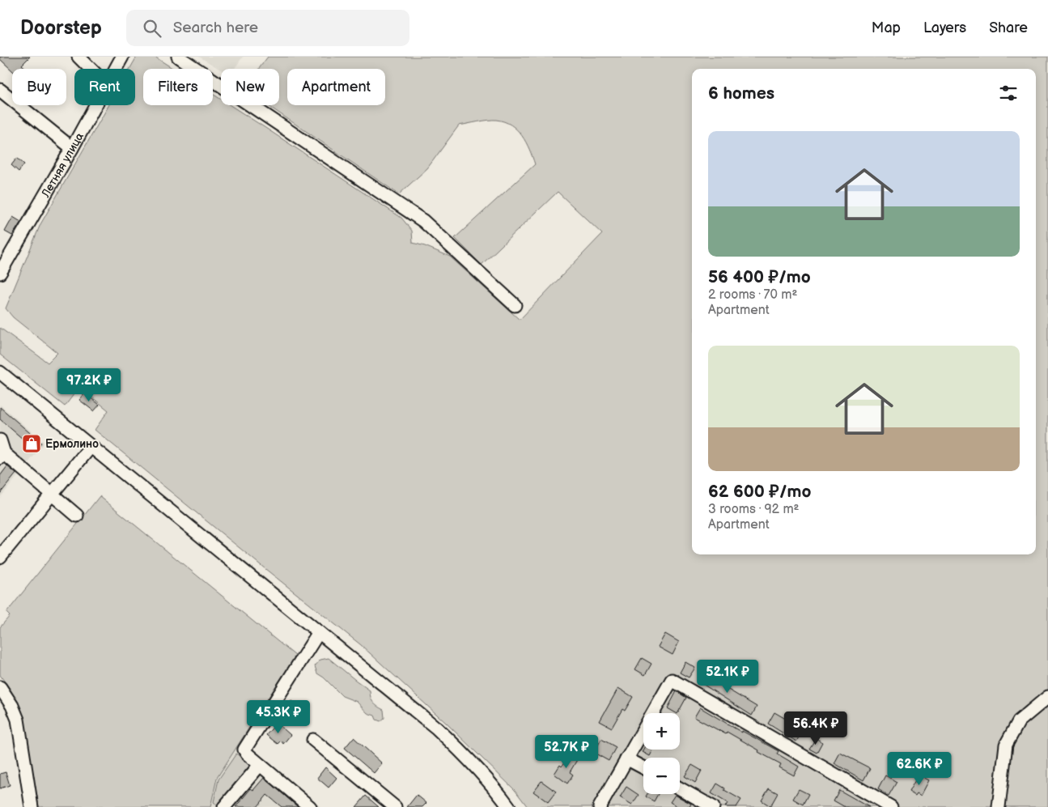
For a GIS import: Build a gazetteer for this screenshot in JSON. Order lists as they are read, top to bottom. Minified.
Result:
{"streets":{"street":["Летняя улица"]},"places":{"shop":["Ермолино"]},"page":{"header":"Doorstep","search":"Search here","nav":["Map","Layers","Share"],"chip":["Buy","Rent","Filters","New","Apartment"],"heading":"6 homes","list":[{"name":"56 400 ₽/mo","note":"2 rooms · 70 m² · Apartment"},{"name":"62 600 ₽/mo","note":"3 rooms · 92 m² · Apartment"}],"price":["97.2K ₽","52.1K ₽","45.3K ₽","56.4K ₽","52.7K ₽","62.6K ₽"],"map_buttons":["+","−"]}}
